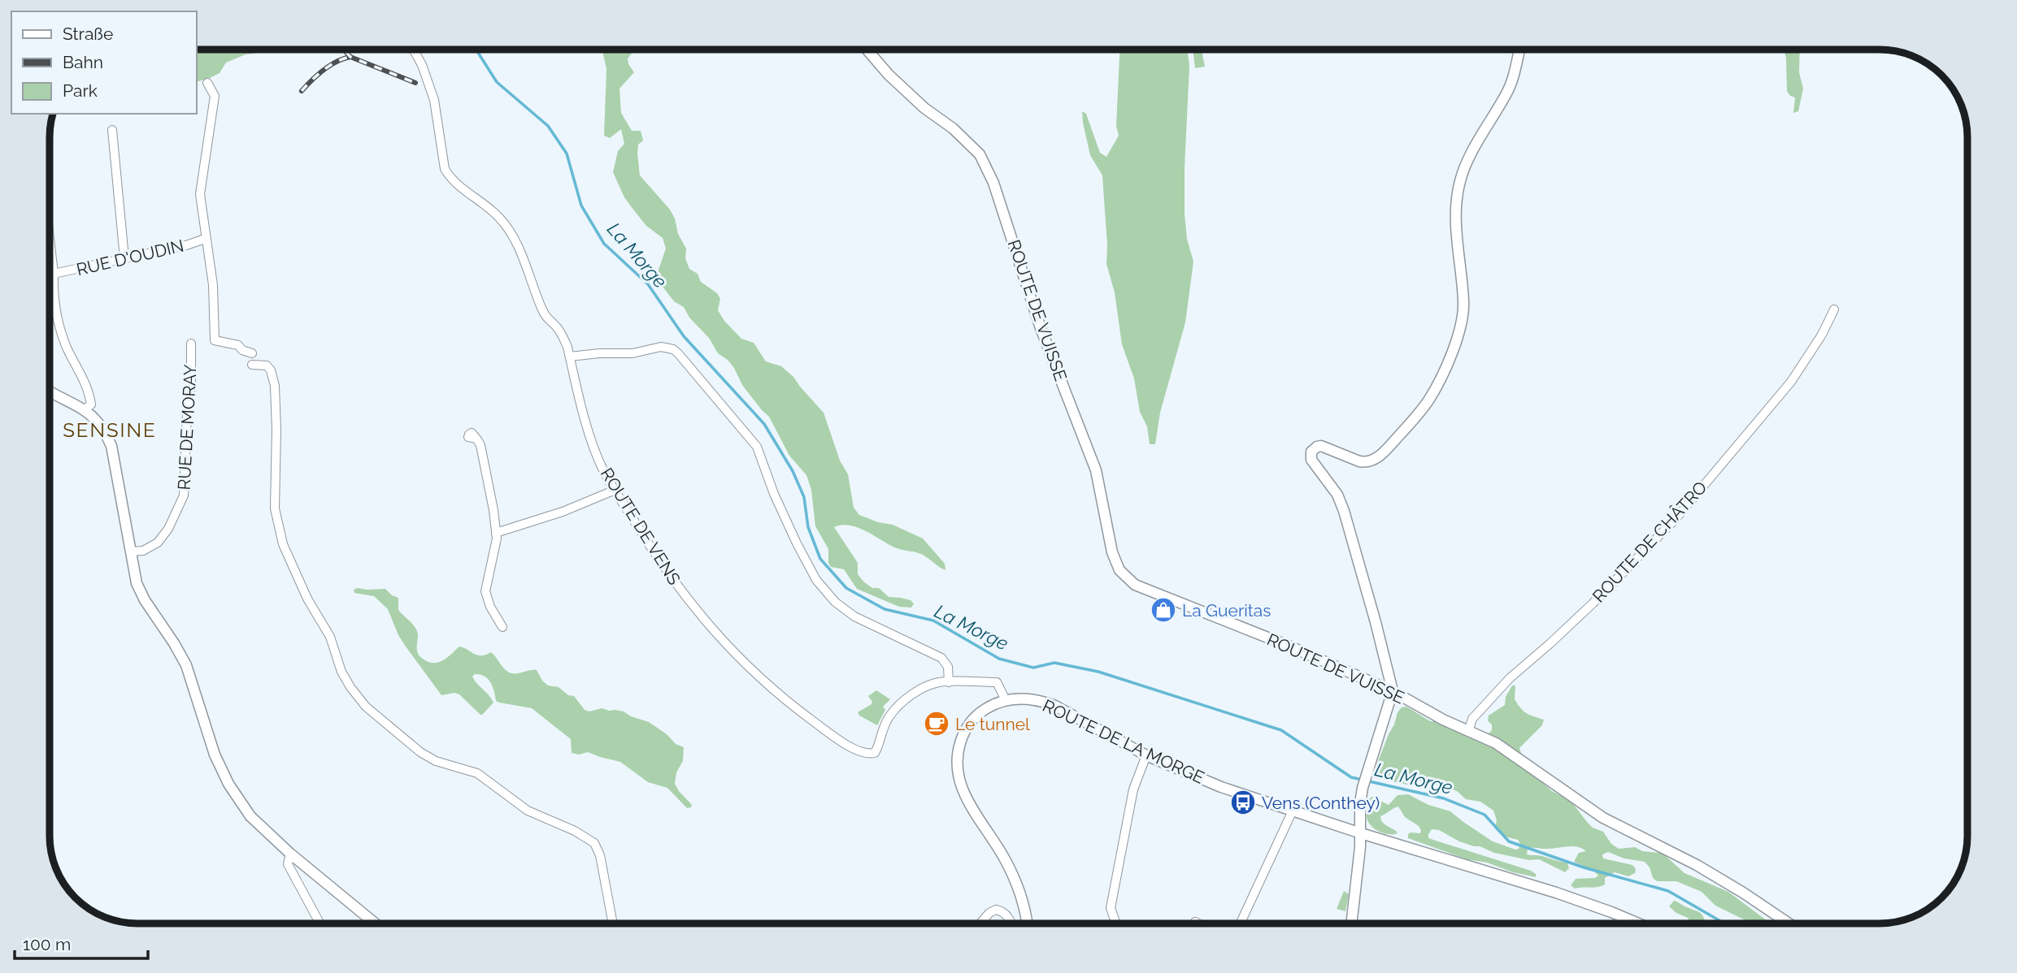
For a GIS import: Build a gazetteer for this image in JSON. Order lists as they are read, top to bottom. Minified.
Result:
{"streets":{"street":["RUE D'OUDIN","ROUTE DE VUISSE","RUE DE MORAY","ROUTE DE VENS","ROUTE DE CHÂTRO","ROUTE DE LA MORGE"]},"crossings":[["ROUTE DE VUISSE","ROUTE DE CHÂTRO"]],"districts":["SENSINE"],"water":["La Morge"],"places":{"shop":["La Gueritas"],"cafe":["Le tunnel"],"bus stop":["Vens (Conthey)"]},"legend":["Straße","Bahn","Park"],"scale_bar":"100 m"}
